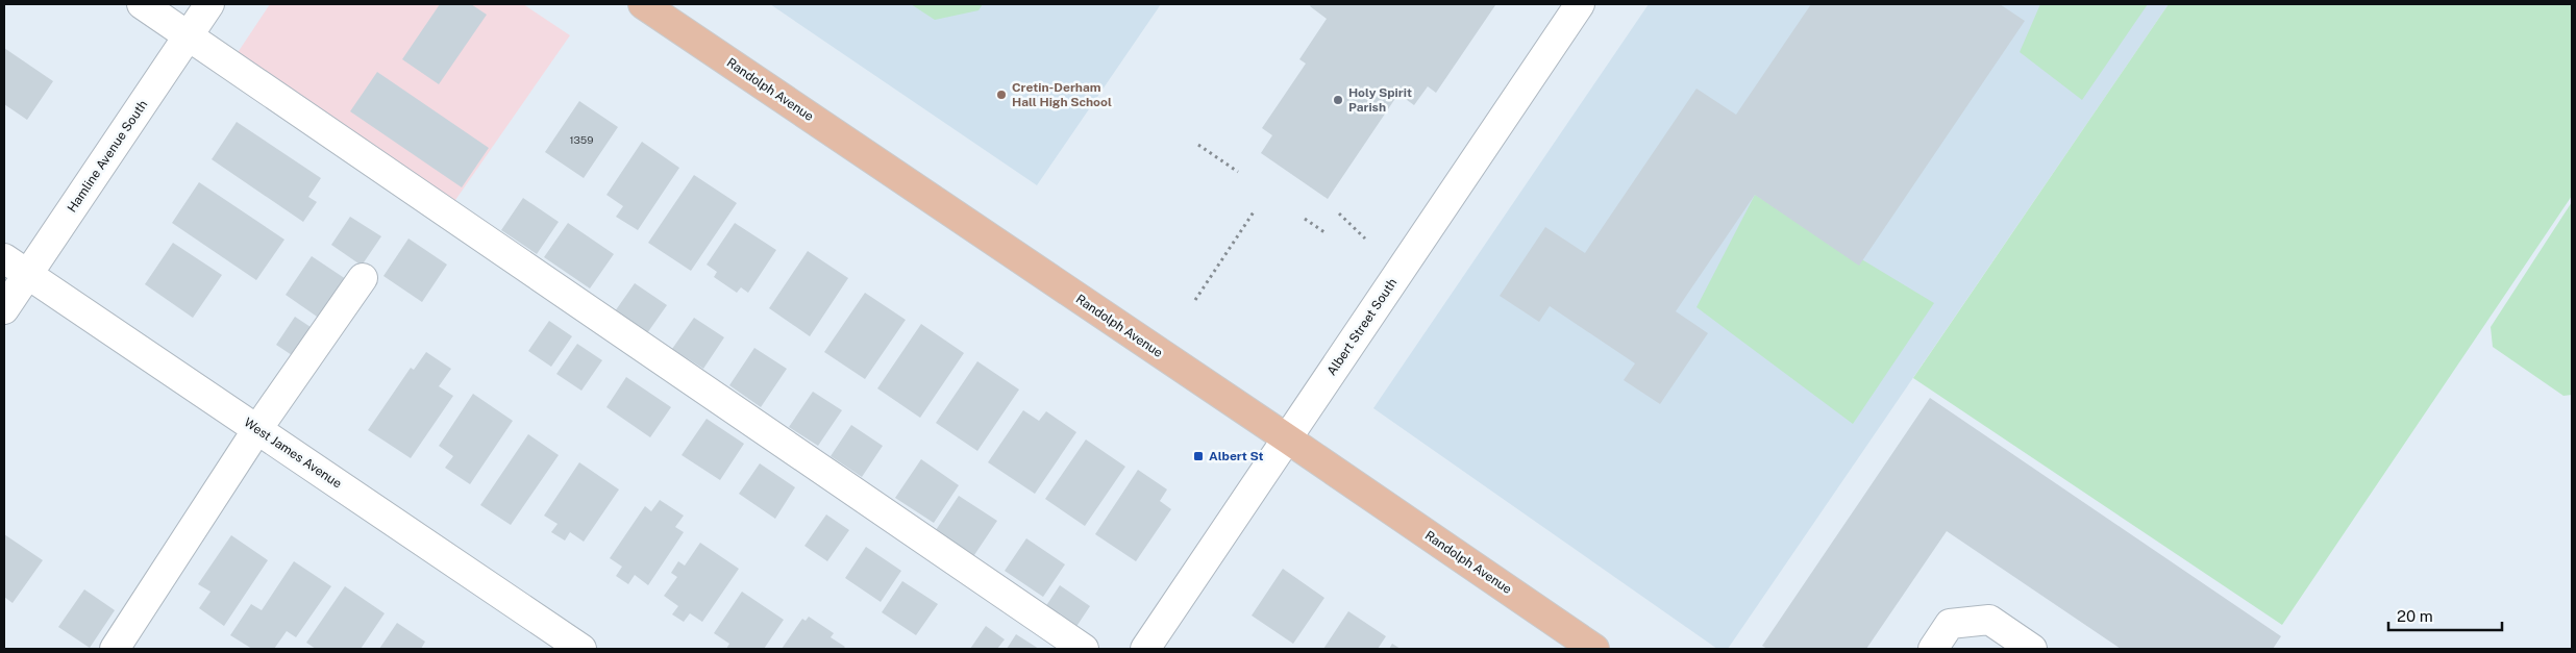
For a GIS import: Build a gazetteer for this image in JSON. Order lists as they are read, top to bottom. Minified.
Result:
{"streets":{"main road":["Randolph Avenue"],"street":["Hamline Avenue South","Albert Street South","West James Avenue"]},"crossings":[["Randolph Avenue","Albert Street South"],["Hamline Avenue South","West James Avenue"]],"places":{"other":["Cretin-Derham Hall High School","Holy Spirit Parish"],"transit":["Albert St"]},"house_numbers":["1359"],"scale_bar":"20 m"}
